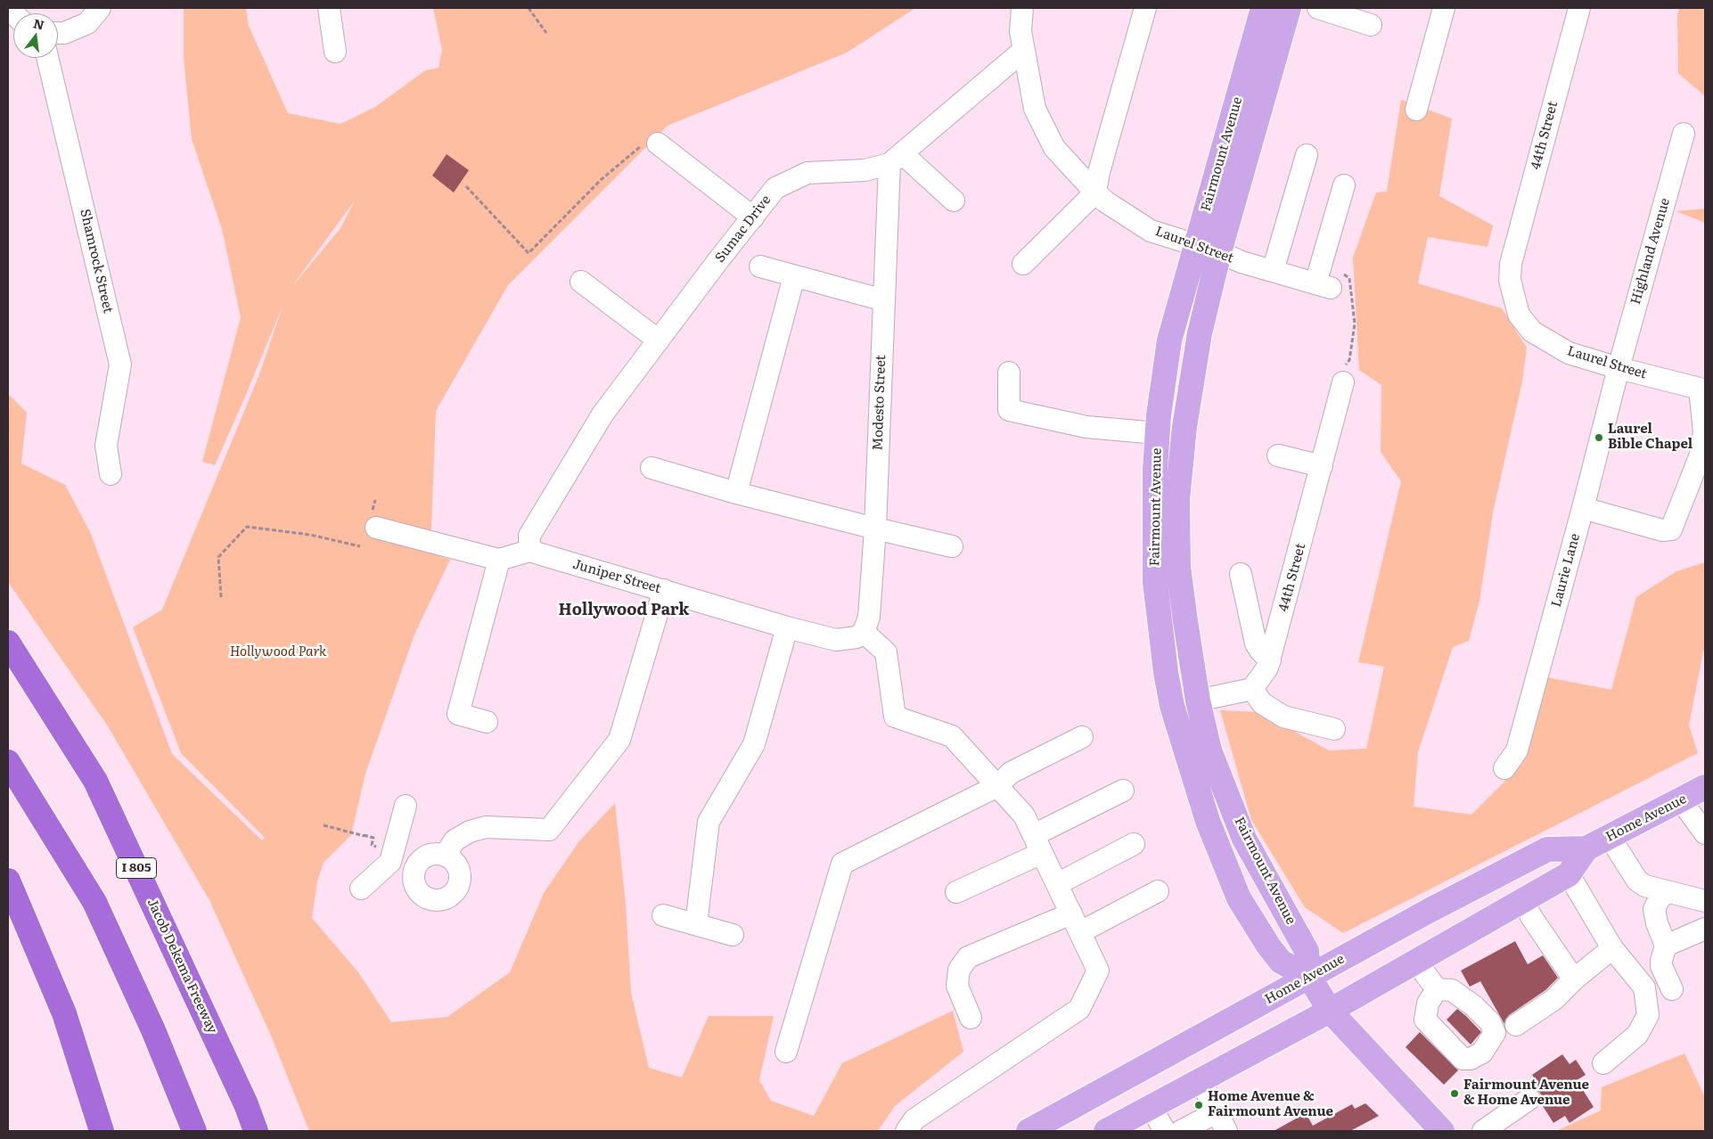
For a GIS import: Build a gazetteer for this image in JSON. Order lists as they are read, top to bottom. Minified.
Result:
{"streets":{"highway":["I 805","Jacob Dekema Freeway"],"main road":["Fairmount Avenue","Home Avenue"],"street":["44th Street","Sumac Drive","Laurel Street","Highland Avenue","Shamrock Street","Modesto Street","Laurie Lane","Juniper Street"]},"crossings":[["44th Street","Laurel Street"],["Fairmount Avenue","Laurel Street"],["Fairmount Avenue","Home Avenue"],["Sumac Drive","Laurel Street"],["Sumac Drive","Modesto Street"],["Sumac Drive","Juniper Street"],["Laurel Street","Highland Avenue"],["Laurel Street","Laurie Lane"],["Highland Avenue","Laurie Lane"],["Modesto Street","Juniper Street"]],"districts":["Hollywood Park"],"parks":["Hollywood Park"],"places":["Laurel Bible Chapel","Fairmount Avenue & Home Avenue","Home Avenue & Fairmount Avenue"],"north":"top"}
